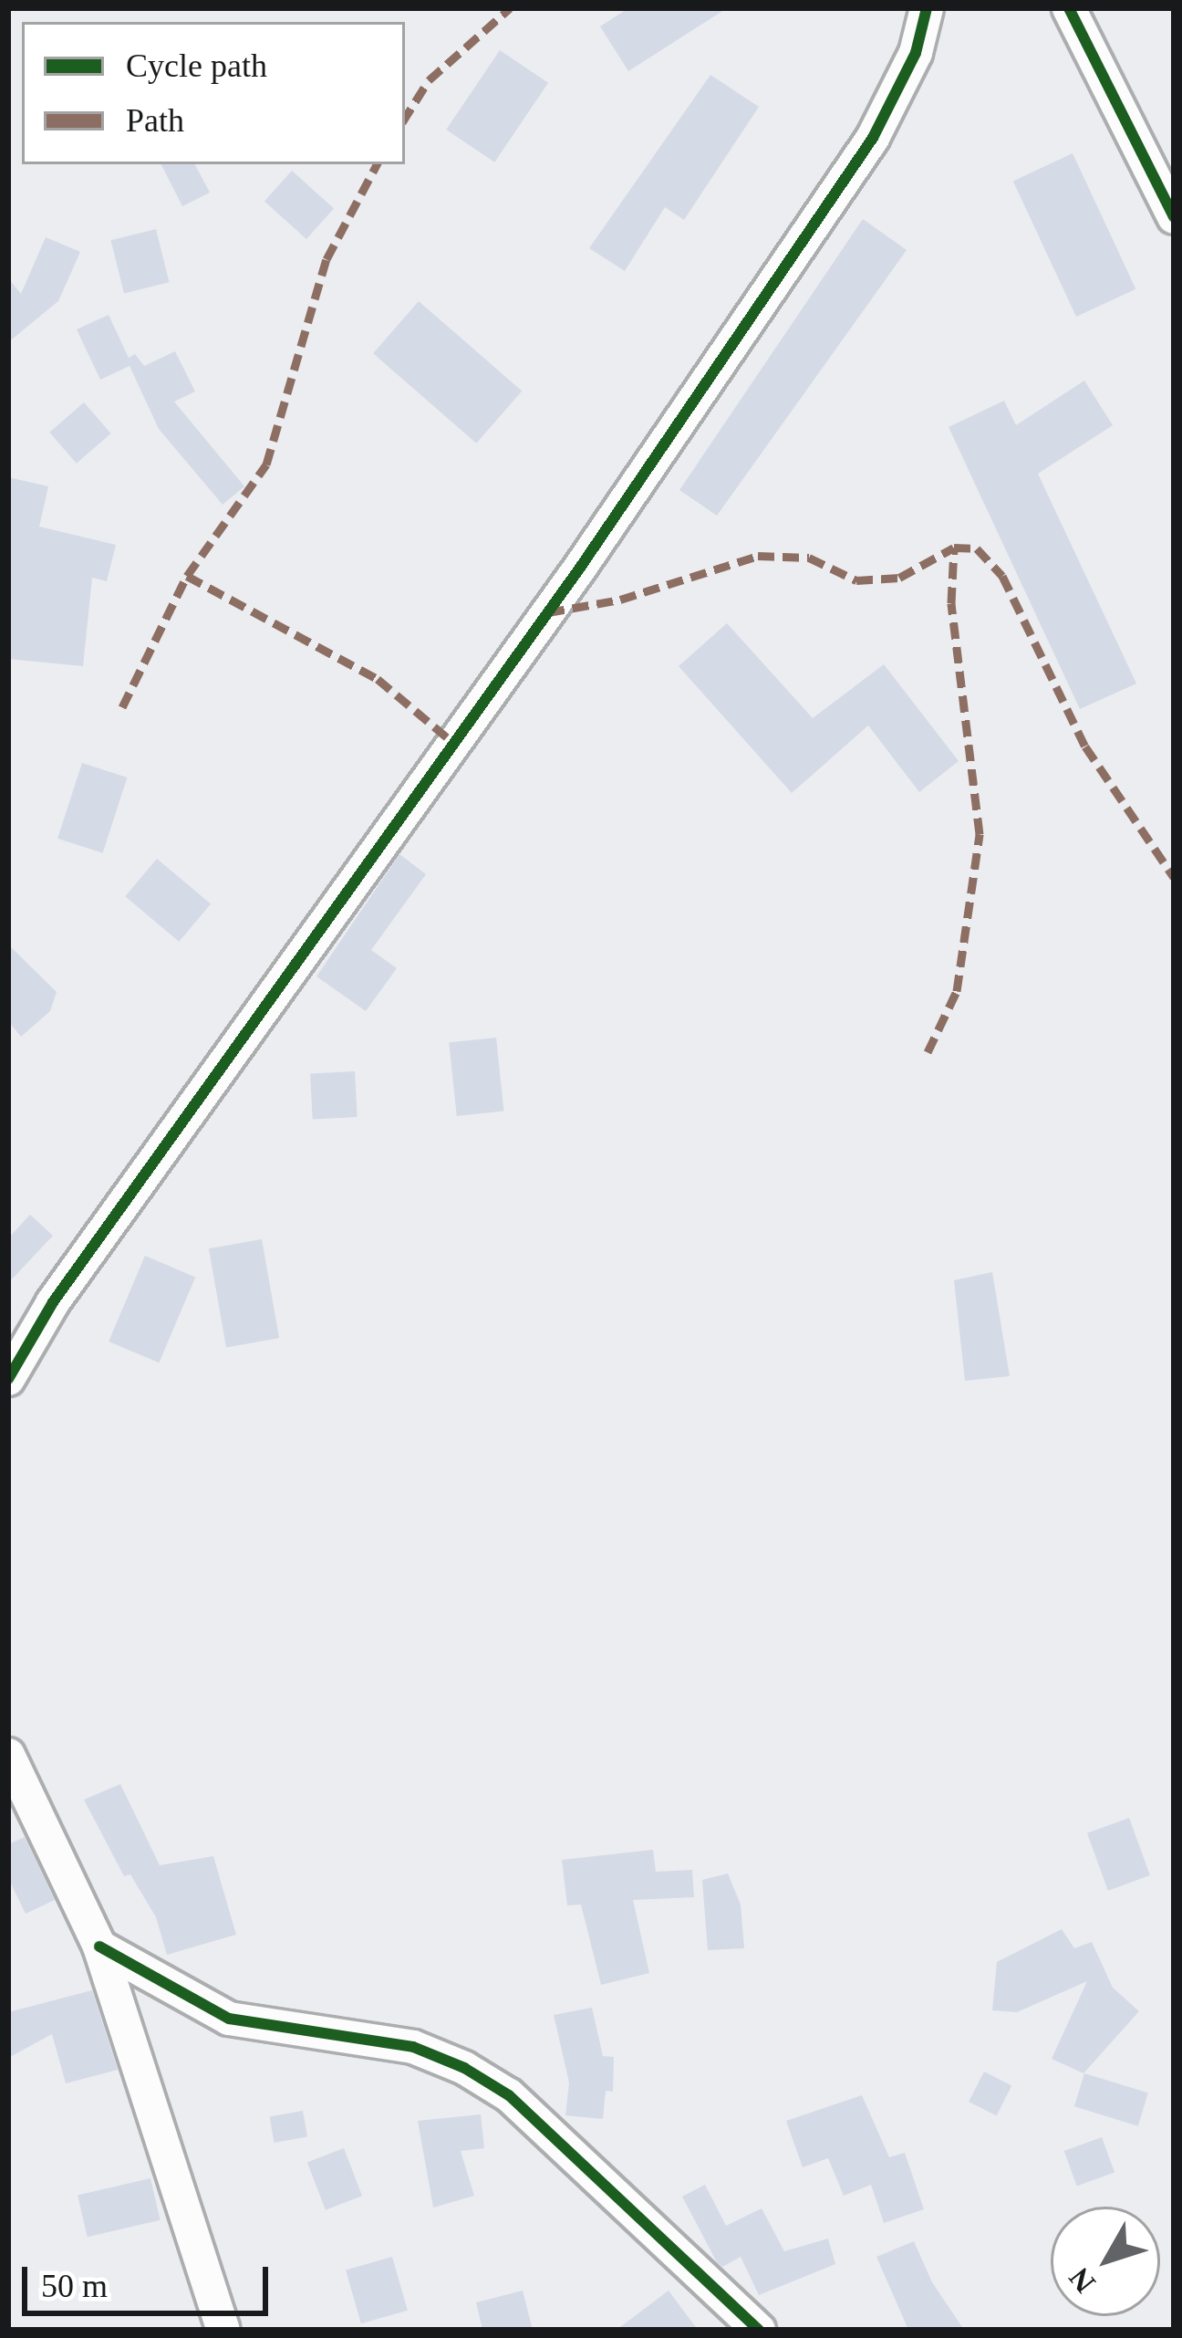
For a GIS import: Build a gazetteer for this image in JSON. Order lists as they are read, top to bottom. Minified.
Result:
{"legend":["Cycle path","Path"],"scale_bar":"50 m","north":"bottom left"}
